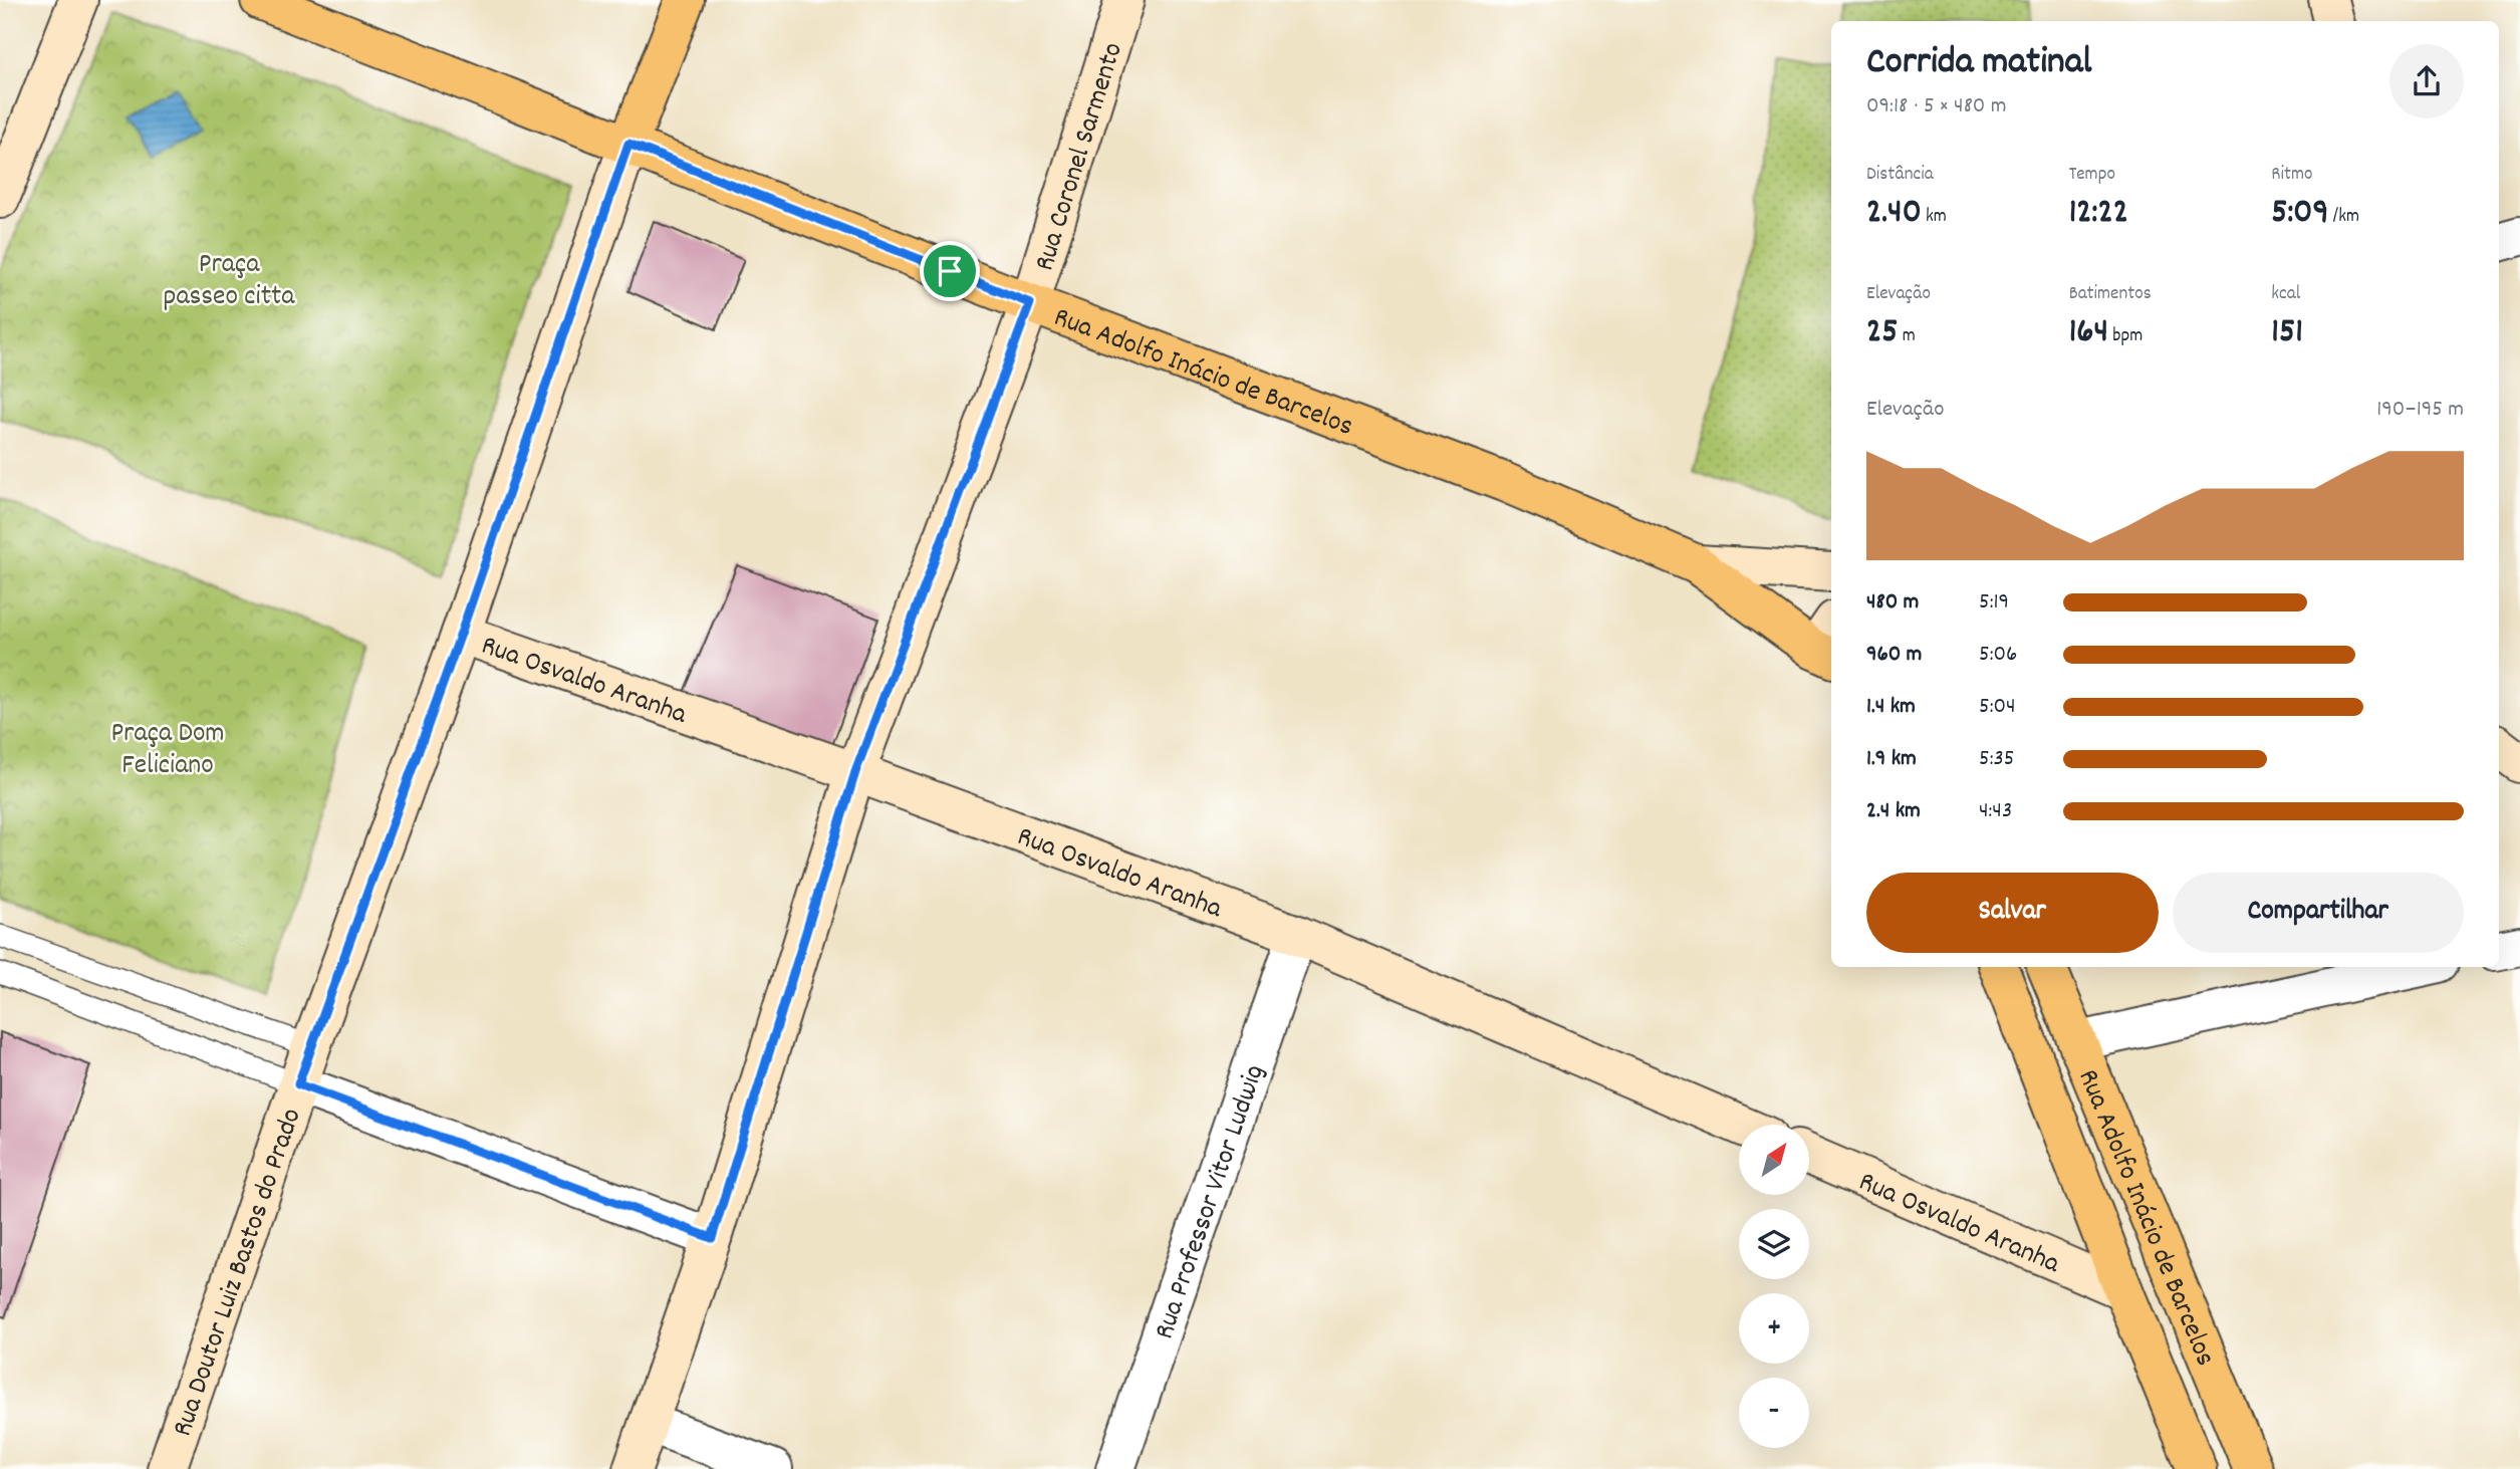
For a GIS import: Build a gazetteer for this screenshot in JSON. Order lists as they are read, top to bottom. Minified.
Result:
{"streets":{"main road":["Rua Adolfo Inácio de Barcelos","Rua Doutor Luiz Bastos do Prado"],"street":["Rua Coronel Sarmento","Rua Osvaldo Aranha","Rua Professor Vitor Ludwig"]},"crossings":[["Rua Coronel Sarmento","Rua Adolfo Inácio de Barcelos"],["Rua Coronel Sarmento","Rua Osvaldo Aranha"],["Rua Adolfo Inácio de Barcelos","Rua Osvaldo Aranha"],["Rua Adolfo Inácio de Barcelos","Rua Doutor Luiz Bastos do Prado"],["Rua Osvaldo Aranha","Rua Professor Vitor Ludwig"],["Rua Osvaldo Aranha","Rua Doutor Luiz Bastos do Prado"]],"parks":["Praça passeo citta","Praça Dom Feliciano"],"north":"top right","page":{"heading":["Corrida matinal","09:18 · 5 × 480 m"],"stats":[["Distância","2.40 km"],["Tempo","12:22"],["Ritmo","5:09 /km"],["Elevação","25 m"],["Batimentos","164 bpm"],["kcal","151"]],"chart":["Elevação","190–195 m"],"list":[{"name":"480 m","note":"5:19"},{"name":"960 m","note":"5:06"},{"name":"1.4 km","note":"5:04"},{"name":"1.9 km","note":"5:35"},{"name":"2.4 km","note":"4:43"}],"buttons":["Salvar","Compartilhar"],"map_buttons":["+","−"]}}
